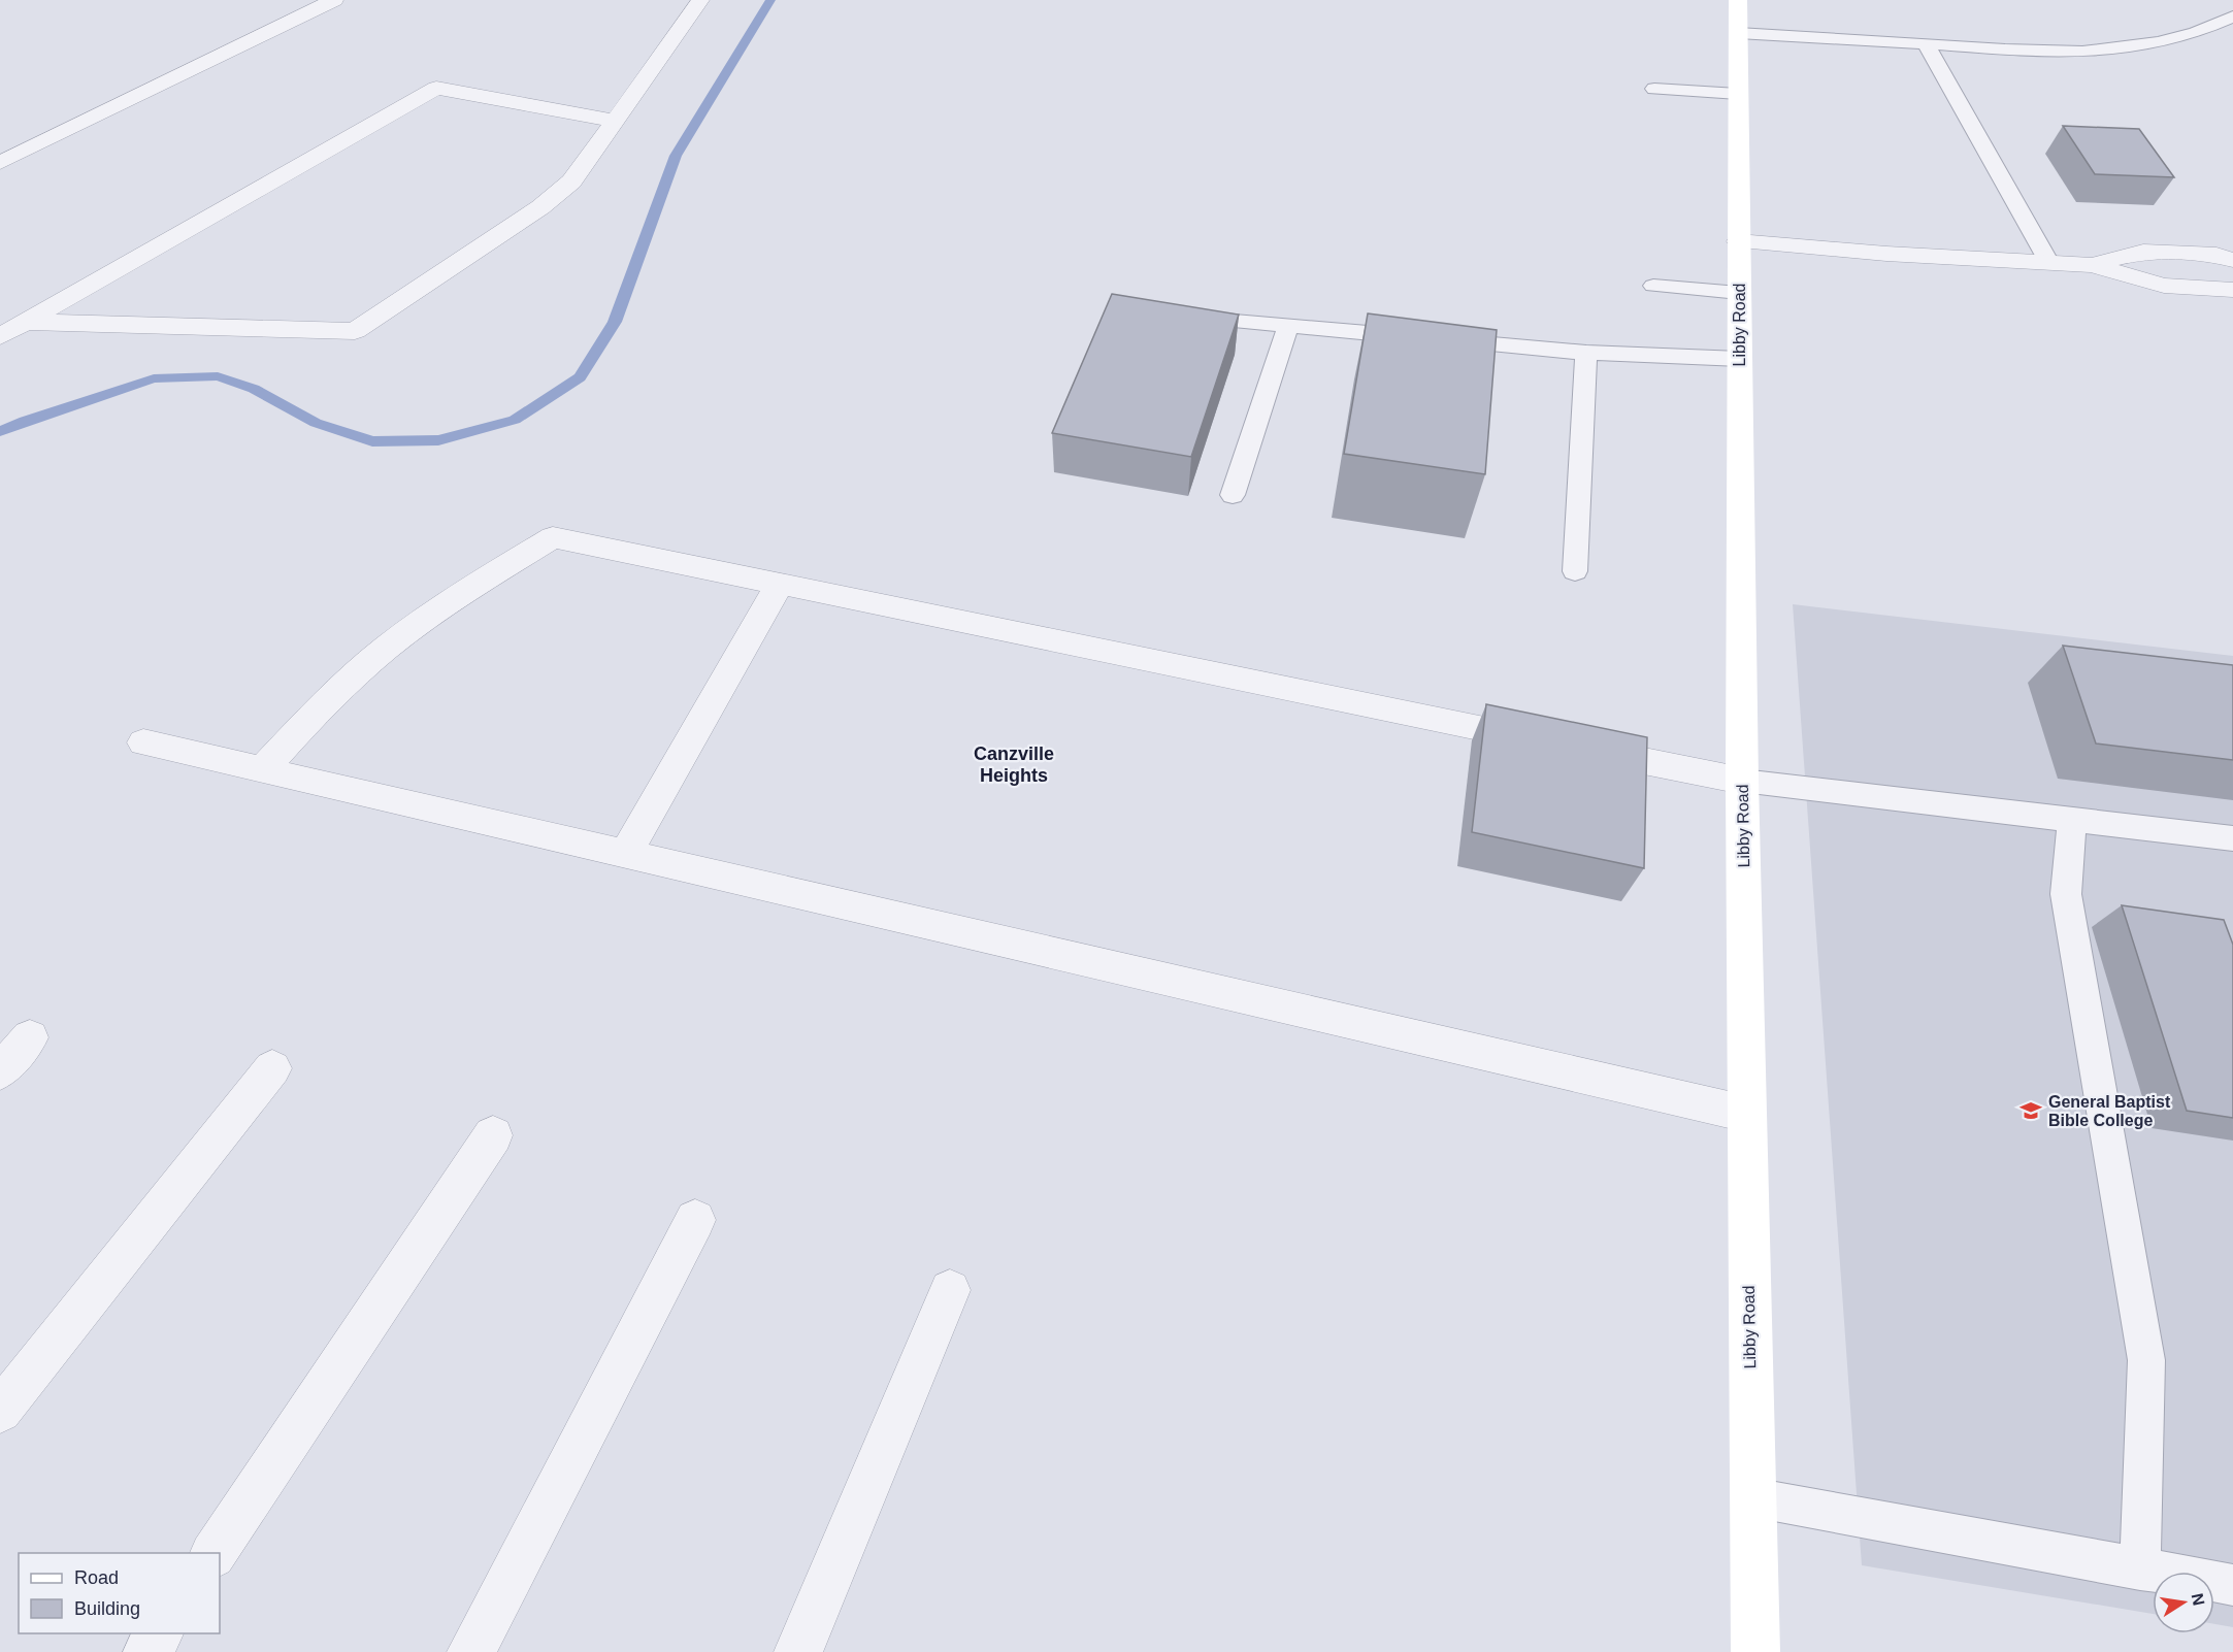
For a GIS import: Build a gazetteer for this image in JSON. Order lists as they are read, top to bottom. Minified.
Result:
{"streets":{"main road":["Libby Road"]},"districts":["Canzville Heights"],"places":{"school or university":["General Baptist Bible College"]},"legend":["Road","Building"],"north":"right"}
